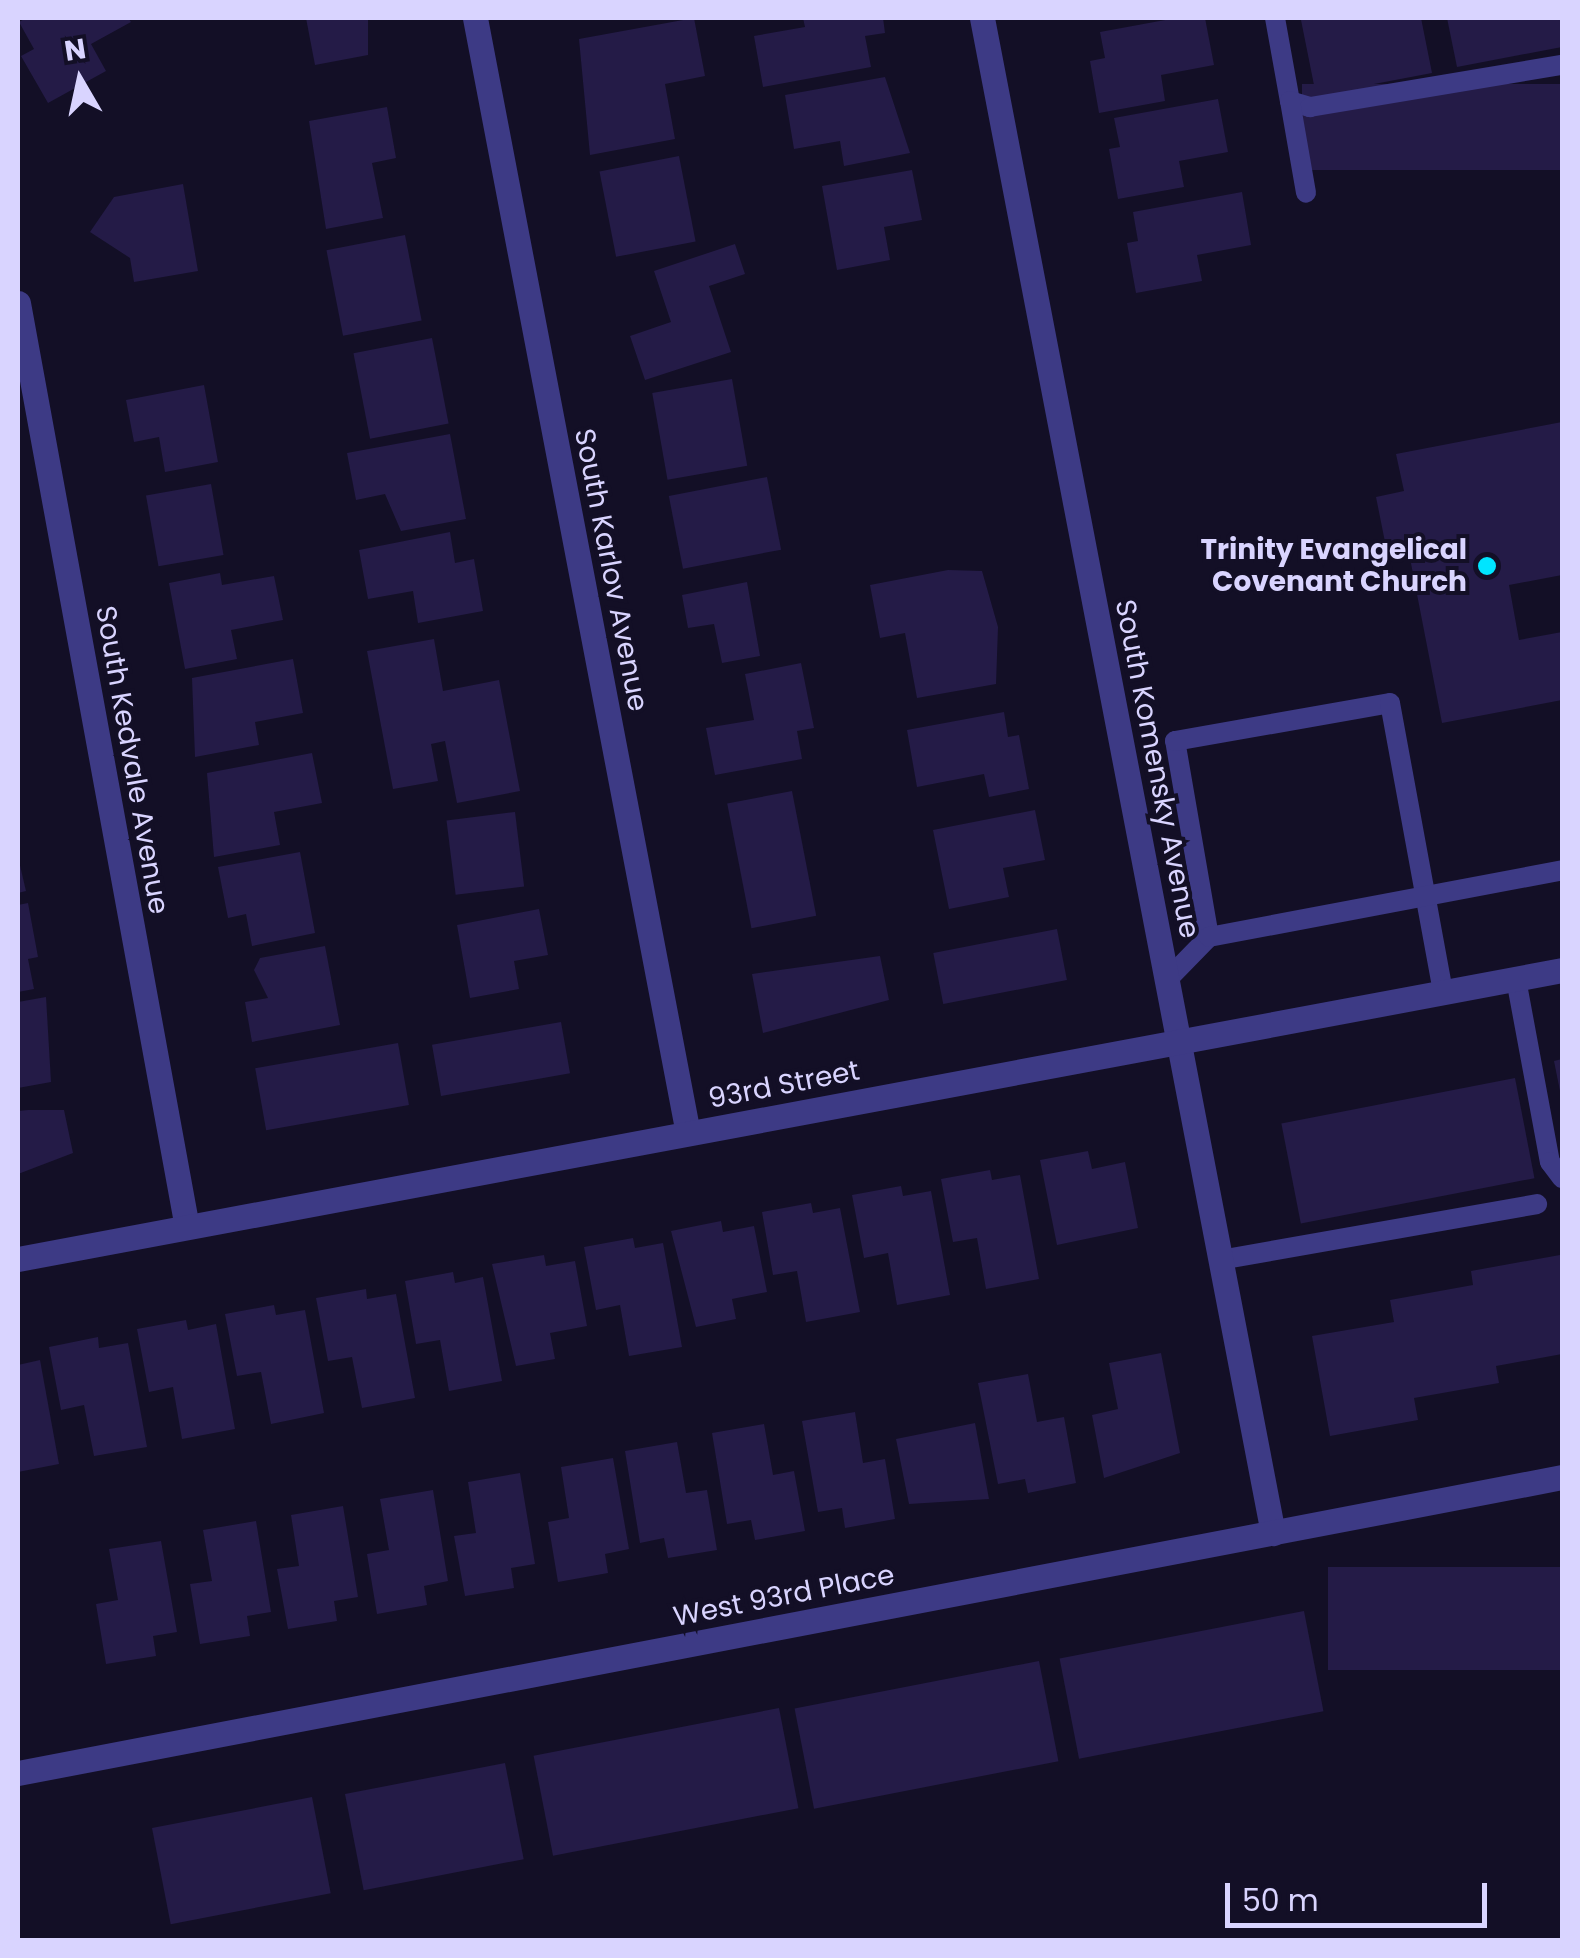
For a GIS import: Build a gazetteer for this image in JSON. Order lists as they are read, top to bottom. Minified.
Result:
{"streets":{"street":["South Karlov Avenue","South Kedvale Avenue","South Komensky Avenue","93rd Street","West 93rd Place"]},"crossings":[["South Karlov Avenue","93rd Street"],["South Kedvale Avenue","93rd Street"],["South Komensky Avenue","93rd Street"],["South Komensky Avenue","West 93rd Place"]],"places":["Trinity Evangelical Covenant Church"],"scale_bar":"50 m","north":"top"}
